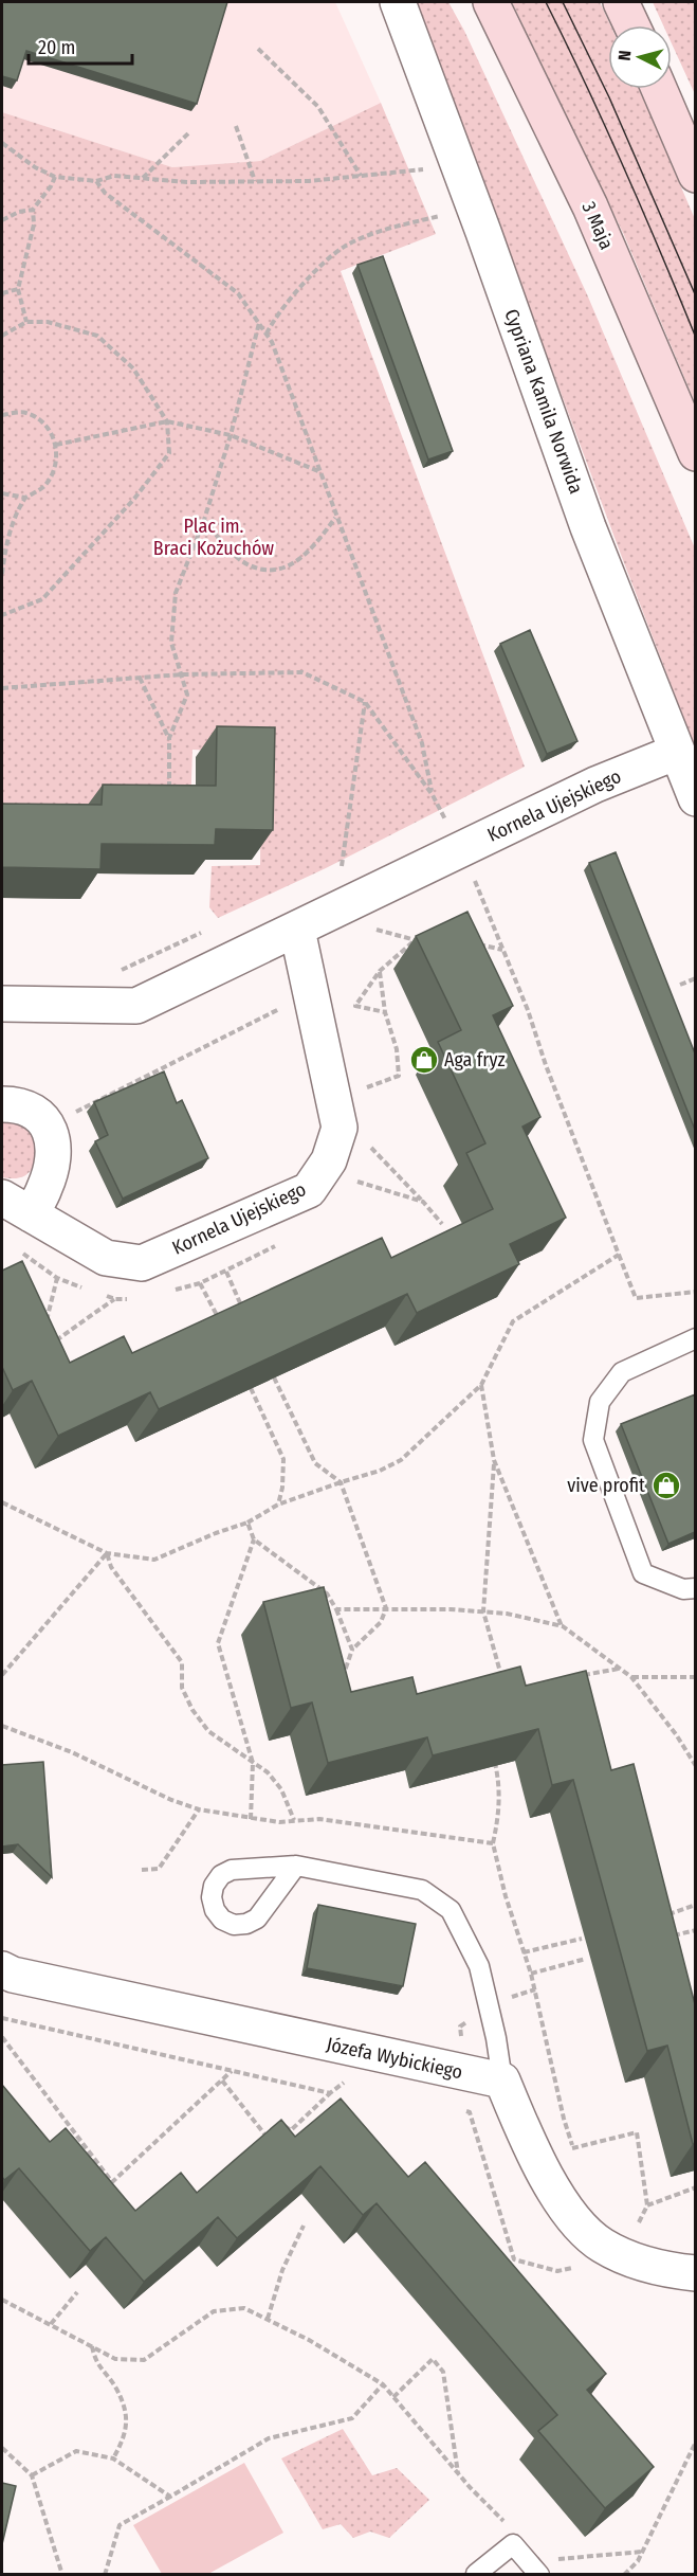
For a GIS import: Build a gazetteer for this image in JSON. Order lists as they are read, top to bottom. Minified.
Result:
{"streets":{"main road":["3 Maja"],"street":["Cypriana Kamila Norwida","Kornela Ujejskiego","Józefa Wybickiego"]},"crossings":[["Cypriana Kamila Norwida","Kornela Ujejskiego"]],"parks":["Plac im. Braci Kożuchów"],"places":{"shop":["Aga fryz","vive profit"]},"scale_bar":"20 m","north":"left"}
